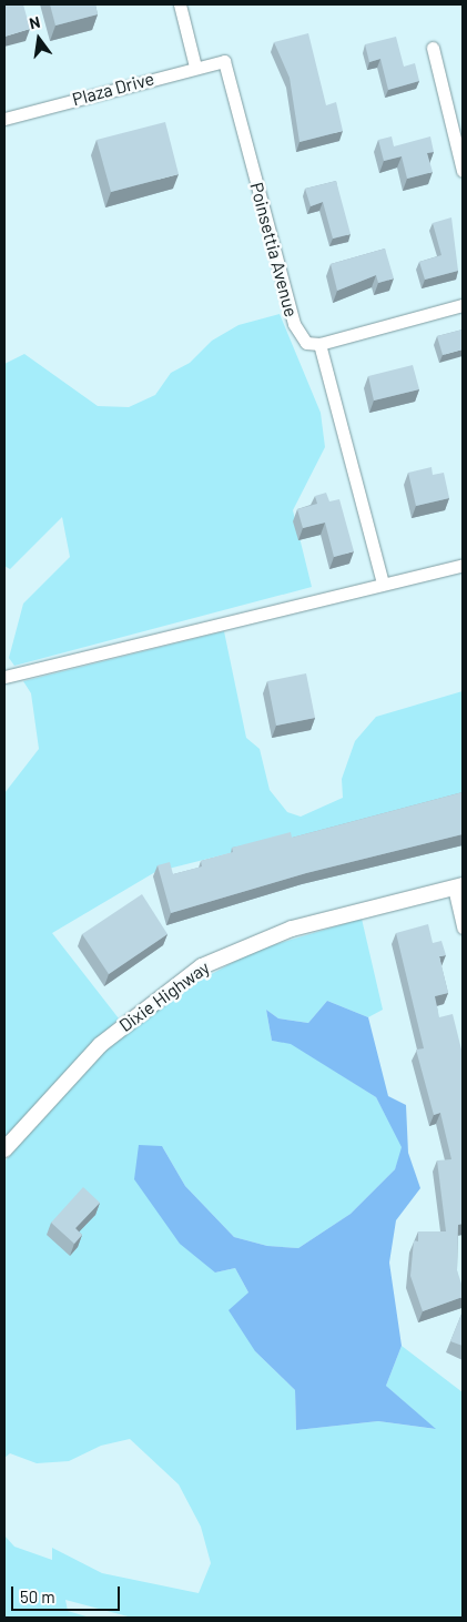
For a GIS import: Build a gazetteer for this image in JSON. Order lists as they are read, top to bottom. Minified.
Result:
{"streets":{"street":["Plaza Drive","Poinsettia Avenue","Dixie Highway"]},"crossings":[["Plaza Drive","Poinsettia Avenue"]],"scale_bar":"50 m","north":"top"}
